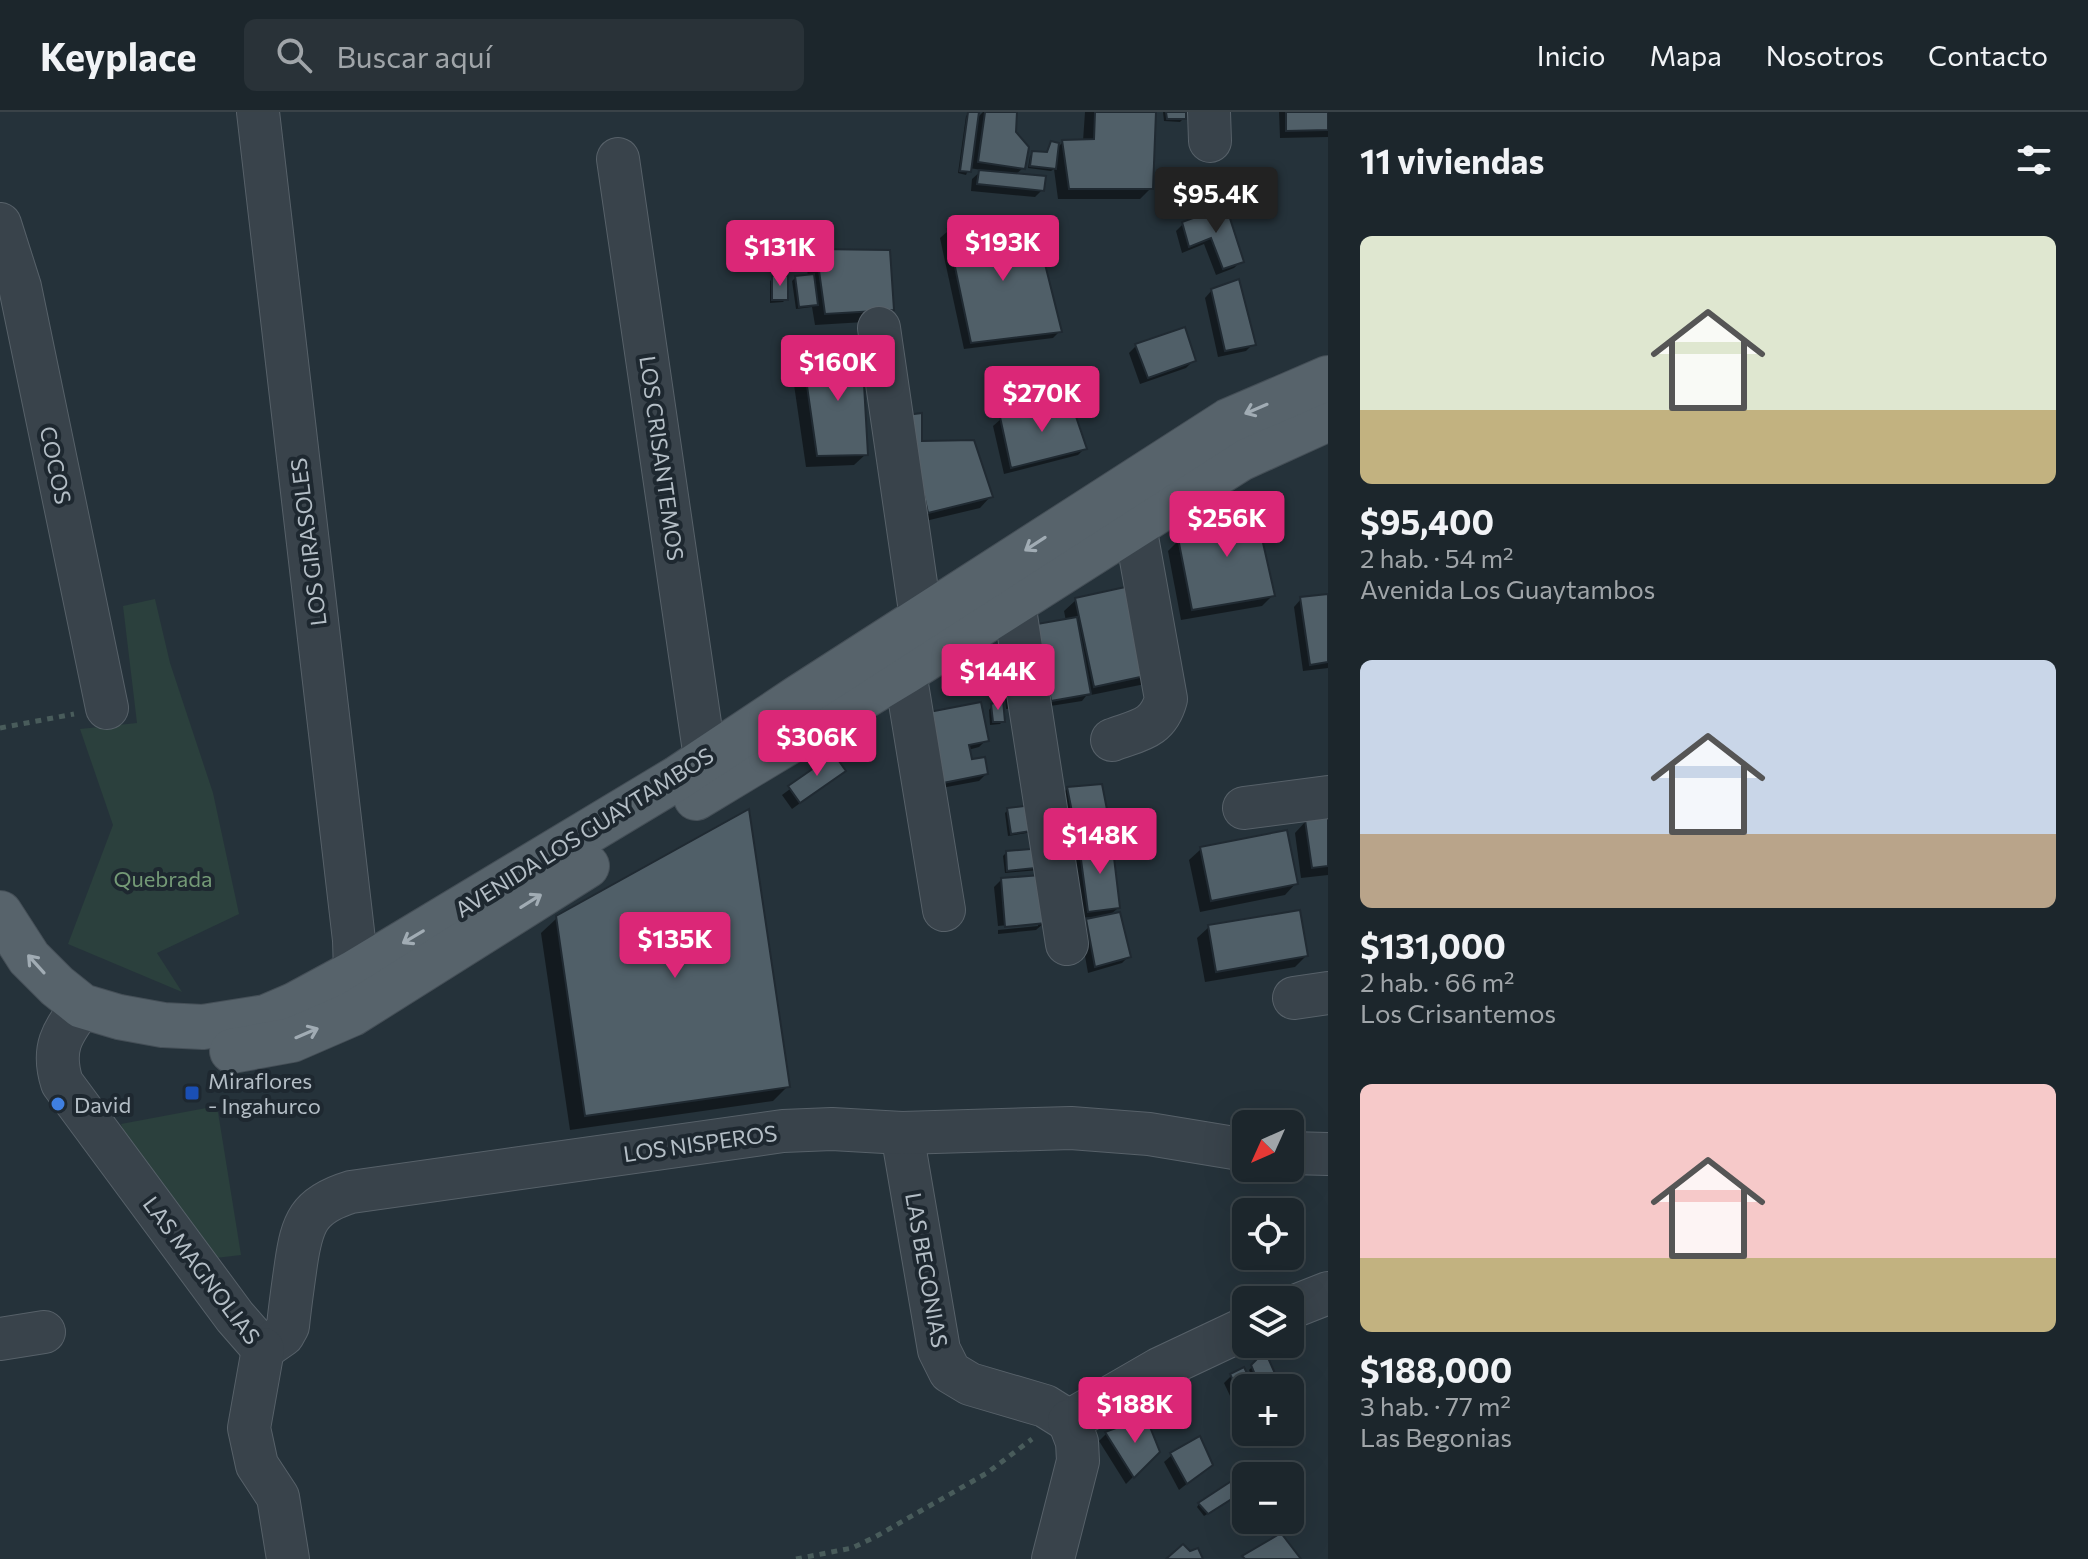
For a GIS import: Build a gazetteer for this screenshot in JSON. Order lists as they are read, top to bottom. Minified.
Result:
{"streets":{"main road":["AVENIDA LOS GUAYTAMBOS"],"street":["LOS CRISANTEMOS","COCOS","LOS GIRASOLES","LOS NISPEROS","LAS MAGNOLIAS","LAS BEGONIAS"]},"crossings":[["LOS CRISANTEMOS","AVENIDA LOS GUAYTAMBOS"],["LOS GIRASOLES","AVENIDA LOS GUAYTAMBOS"],["AVENIDA LOS GUAYTAMBOS","LAS MAGNOLIAS"],["LOS NISPEROS","LAS MAGNOLIAS"],["LOS NISPEROS","LAS BEGONIAS"]],"parks":["Quebrada"],"places":{"transit":["Miraflores - Ingahurco"],"other":["David"]},"north":"bottom left","page":{"header":"Keyplace","search":"Buscar aquí","nav":["Inicio","Mapa","Nosotros","Contacto"],"heading":"11 viviendas","price":["$95.4K","$193K","$131K","$160K","$270K","$256K","$144K","$306K","$148K","$135K","$188K"],"list":[{"name":"$95,400","note":"2 hab. · 54 m² · Avenida Los Guaytambos"},{"name":"$131,000","note":"2 hab. · 66 m² · Los Crisantemos"},{"name":"$188,000","note":"3 hab. · 77 m² · Las Begonias"}],"map_buttons":["+","−"]}}
